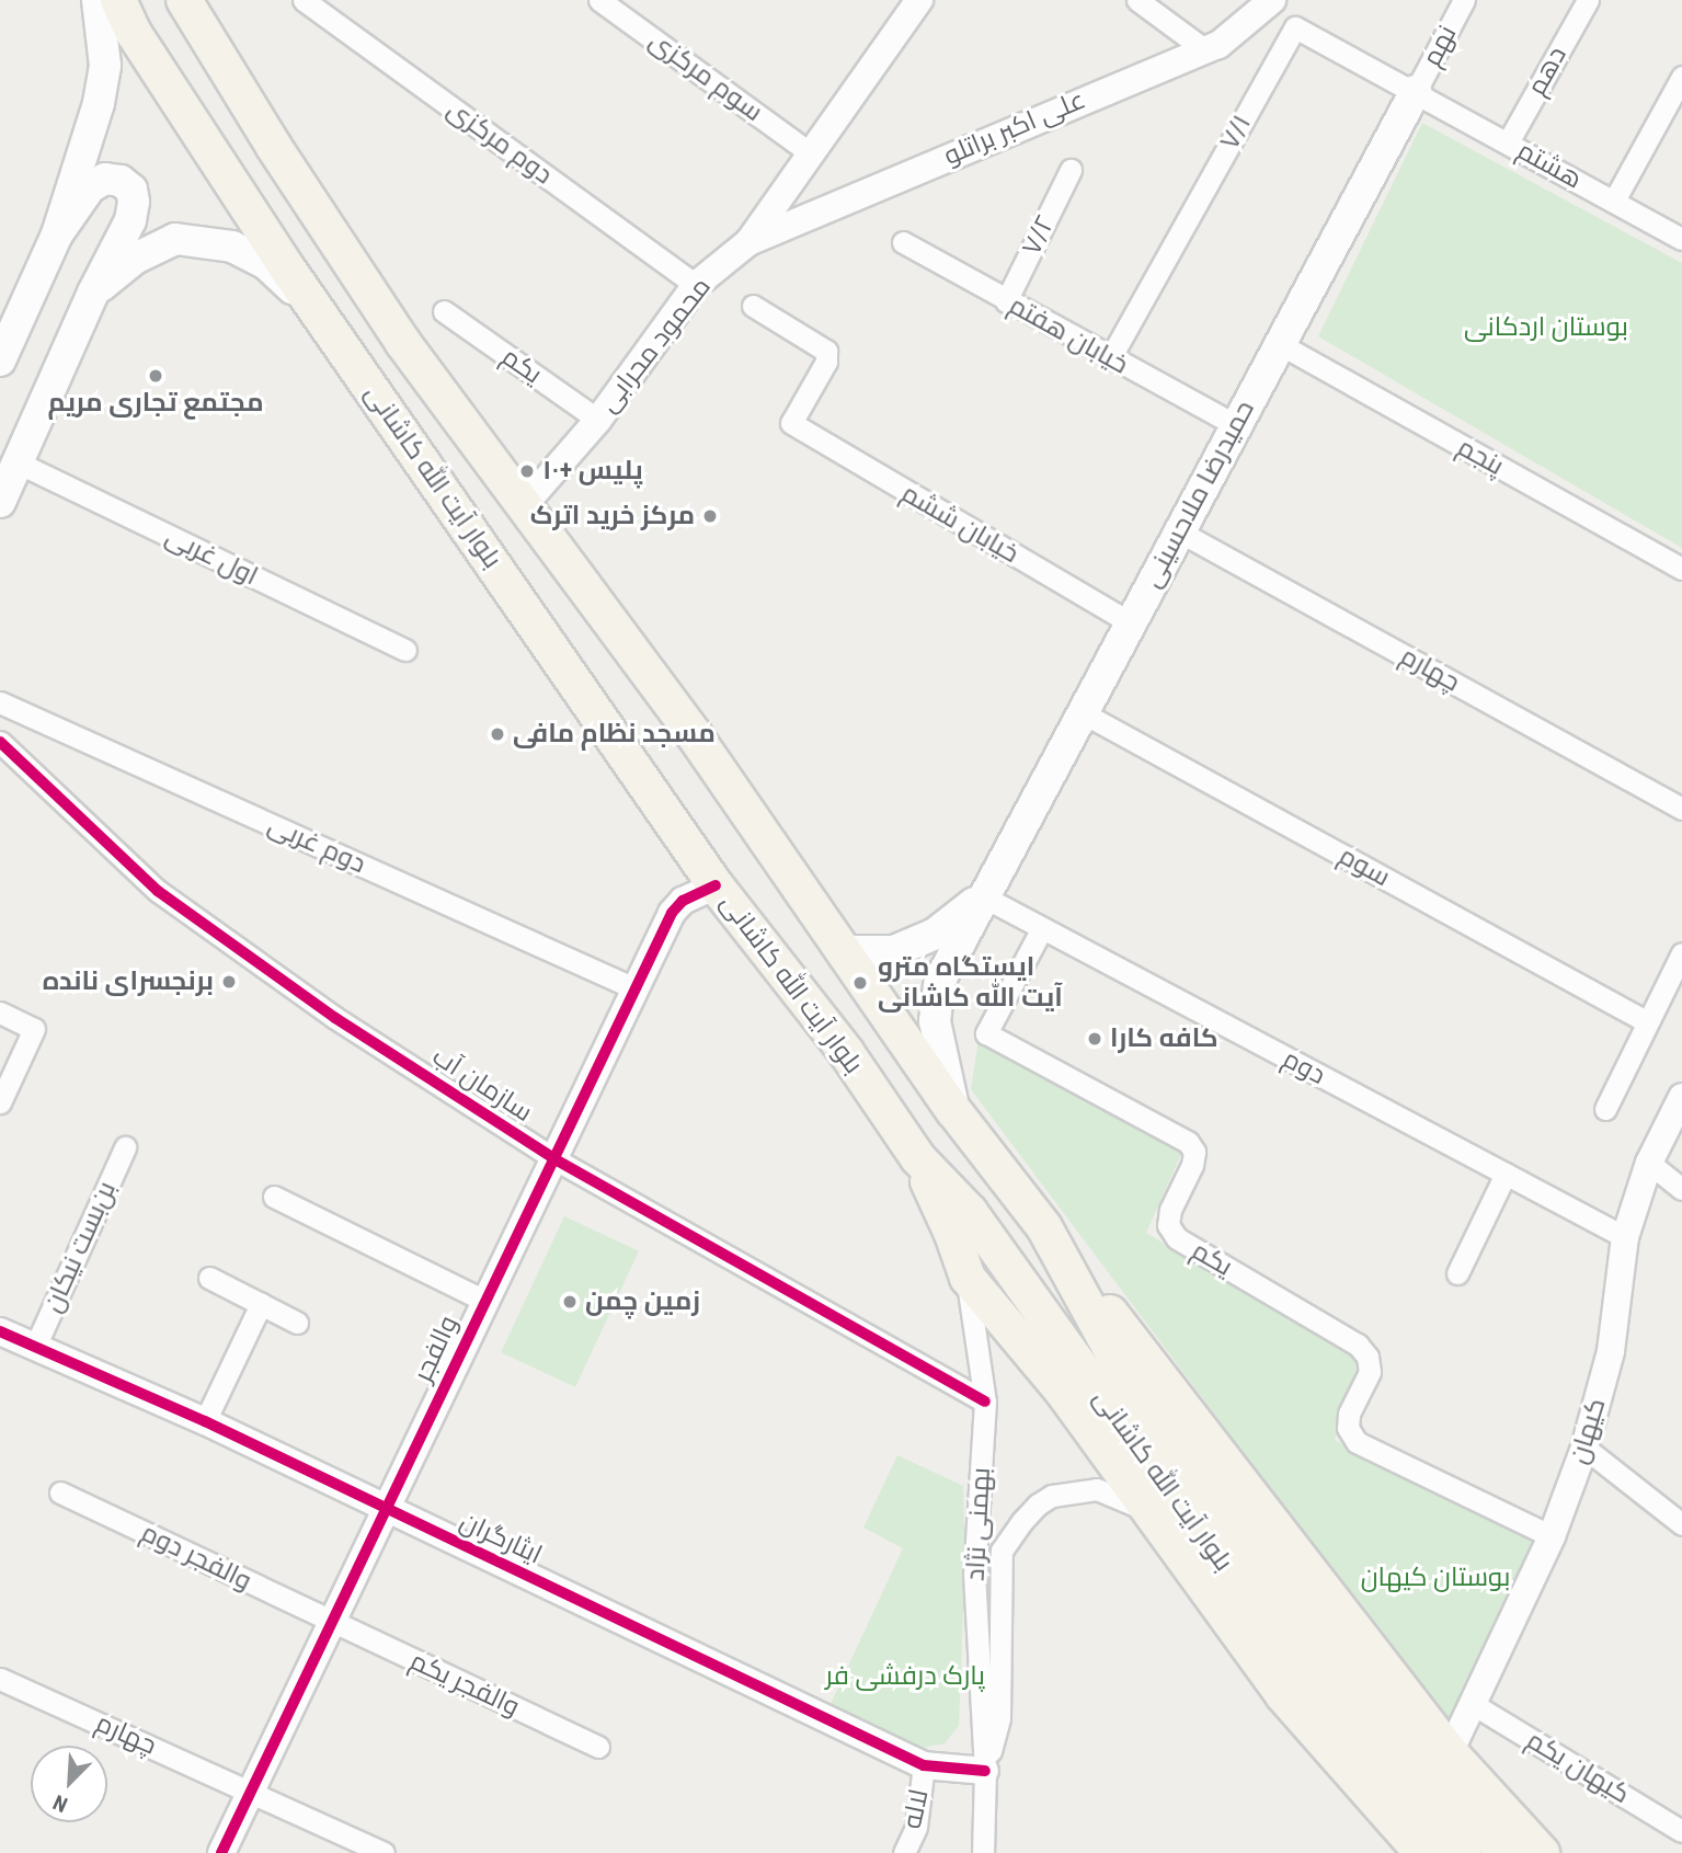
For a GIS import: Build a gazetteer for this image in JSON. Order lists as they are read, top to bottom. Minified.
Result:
{"streets":{"main road":["بلوار آیت الله کاشانی","حمیدرضا ملاحسینی"],"street":["نهم","دهم","سوم مرکزی","علی اکبر براتلو","۷/۱","دوم مرکزی","هشتم","۷/۲","خیابان هفتم","محمود محرابی","یکم","پنجم","خیابان ششم","اول غربی","چهارم","دوم غربی","سوم","دوم","سازمان آب","بن‌بست نیکان","والفجر","کیهان","بهمنی نژاد","ایثارگران","والفجر دوم","والفجر یکم","کیهان یکم","لاله"]},"crossings":[["نهم","۷/۱"],["نهم","هشتم"],["نهم","حمیدرضا ملاحسینی"],["دهم","هشتم"],["سوم مرکزی","محمود محرابی"],["علی اکبر براتلو","محمود محرابی"],["۷/۱","هشتم"],["۷/۱","خیابان هفتم"],["۷/۱","حمیدرضا ملاحسینی"],["دوم مرکزی","محمود محرابی"],["هشتم","حمیدرضا ملاحسینی"],["۷/۲","خیابان هفتم"],["خیابان هفتم","حمیدرضا ملاحسینی"],["محمود محرابی","یکم"],["محمود محرابی","بلوار آیت الله کاشانی"],["یکم","دوم"],["یکم","کیهان"],["پنجم","حمیدرضا ملاحسینی"],["بلوار آیت الله کاشانی","حمیدرضا ملاحسینی"],["بلوار آیت الله کاشانی","والفجر"],["حمیدرضا ملاحسینی","خیابان ششم"],["حمیدرضا ملاحسینی","چهارم"],["حمیدرضا ملاحسینی","سوم"],["حمیدرضا ملاحسینی","دوم"],["چهارم","والفجر"],["دوم غربی","والفجر"],["دوم","کیهان"],["سازمان آب","والفجر"],["سازمان آب","بهمنی نژاد"],["بن‌بست نیکان","ایثارگران"],["والفجر","ایثارگران"],["والفجر","والفجر دوم"],["والفجر","والفجر یکم"],["کیهان","کیهان یکم"],["بهمنی نژاد","ایثارگران"],["ایثارگران","لاله"],["والفجر دوم","والفجر یکم"]],"parks":["بوستان اردکانی","بوستان کیهان","پارک درفشی فر"],"places":["مجتمع تجاری مریم","پلیس +۱۰","مرکز خرید اترک","مسجد نظام مافی","برنجسرای نانده","ایستگاه مترو آیت الله کاشانی","کافه کارا","زمین چمن"],"north":"bottom left"}
